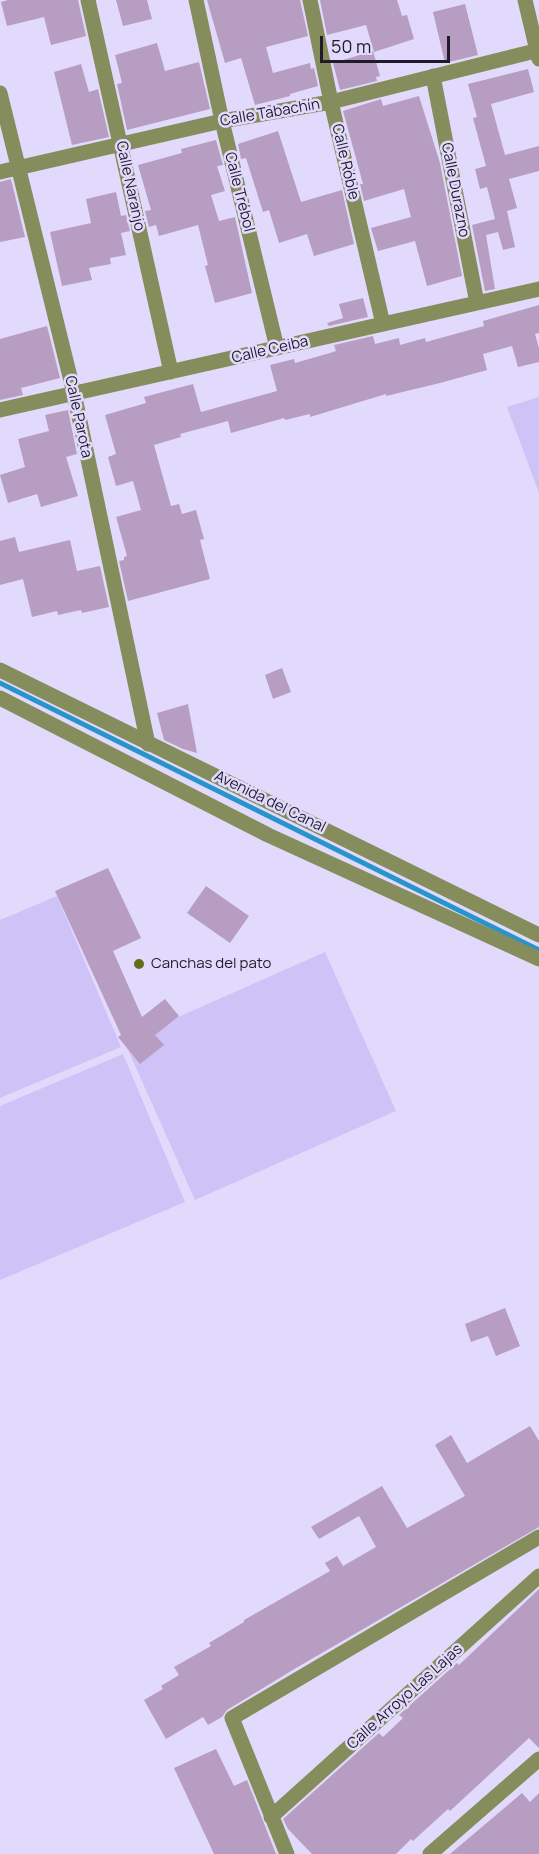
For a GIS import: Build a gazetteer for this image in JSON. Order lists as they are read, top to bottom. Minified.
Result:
{"streets":{"street":["Calle Tabachín","Calle Róble","Calle Naranjo","Calle Durazno","Calle Trébol","Calle Ceiba","Calle Parota","Avenida del Canal","Calle Arroyo Las Lajas"]},"crossings":[["Calle Tabachín","Calle Róble"],["Calle Tabachín","Calle Naranjo"],["Calle Tabachín","Calle Durazno"],["Calle Tabachín","Calle Trébol"],["Calle Tabachín","Calle Parota"],["Calle Róble","Calle Ceiba"],["Calle Naranjo","Calle Ceiba"],["Calle Durazno","Calle Ceiba"],["Calle Trébol","Calle Ceiba"],["Calle Ceiba","Calle Parota"],["Calle Parota","Avenida del Canal"]],"places":["Canchas del pato"],"scale_bar":"50 m"}
